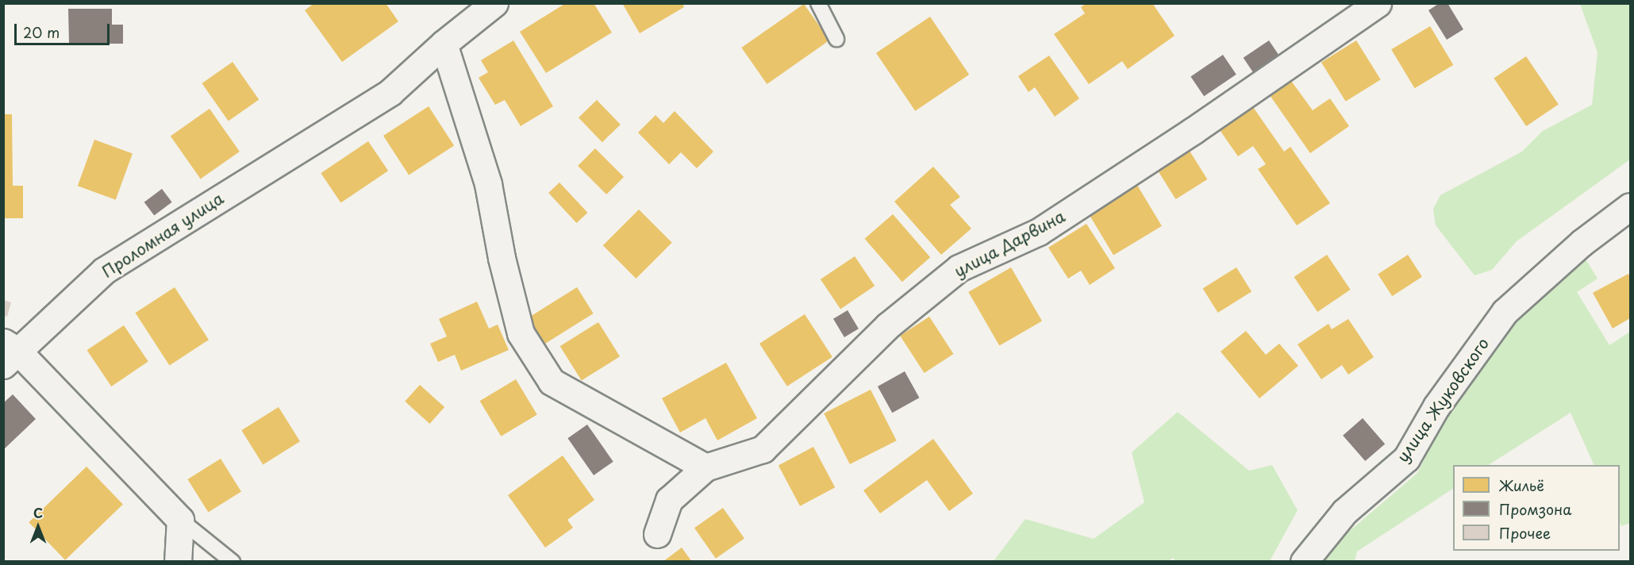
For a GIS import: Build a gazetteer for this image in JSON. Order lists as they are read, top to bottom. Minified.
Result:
{"streets":{"street":["Проломная улица","улица Дарвина","улица Жуковского"]},"legend":["Жильё","Промзона","Прочее"],"scale_bar":"20 m","north":"top"}
